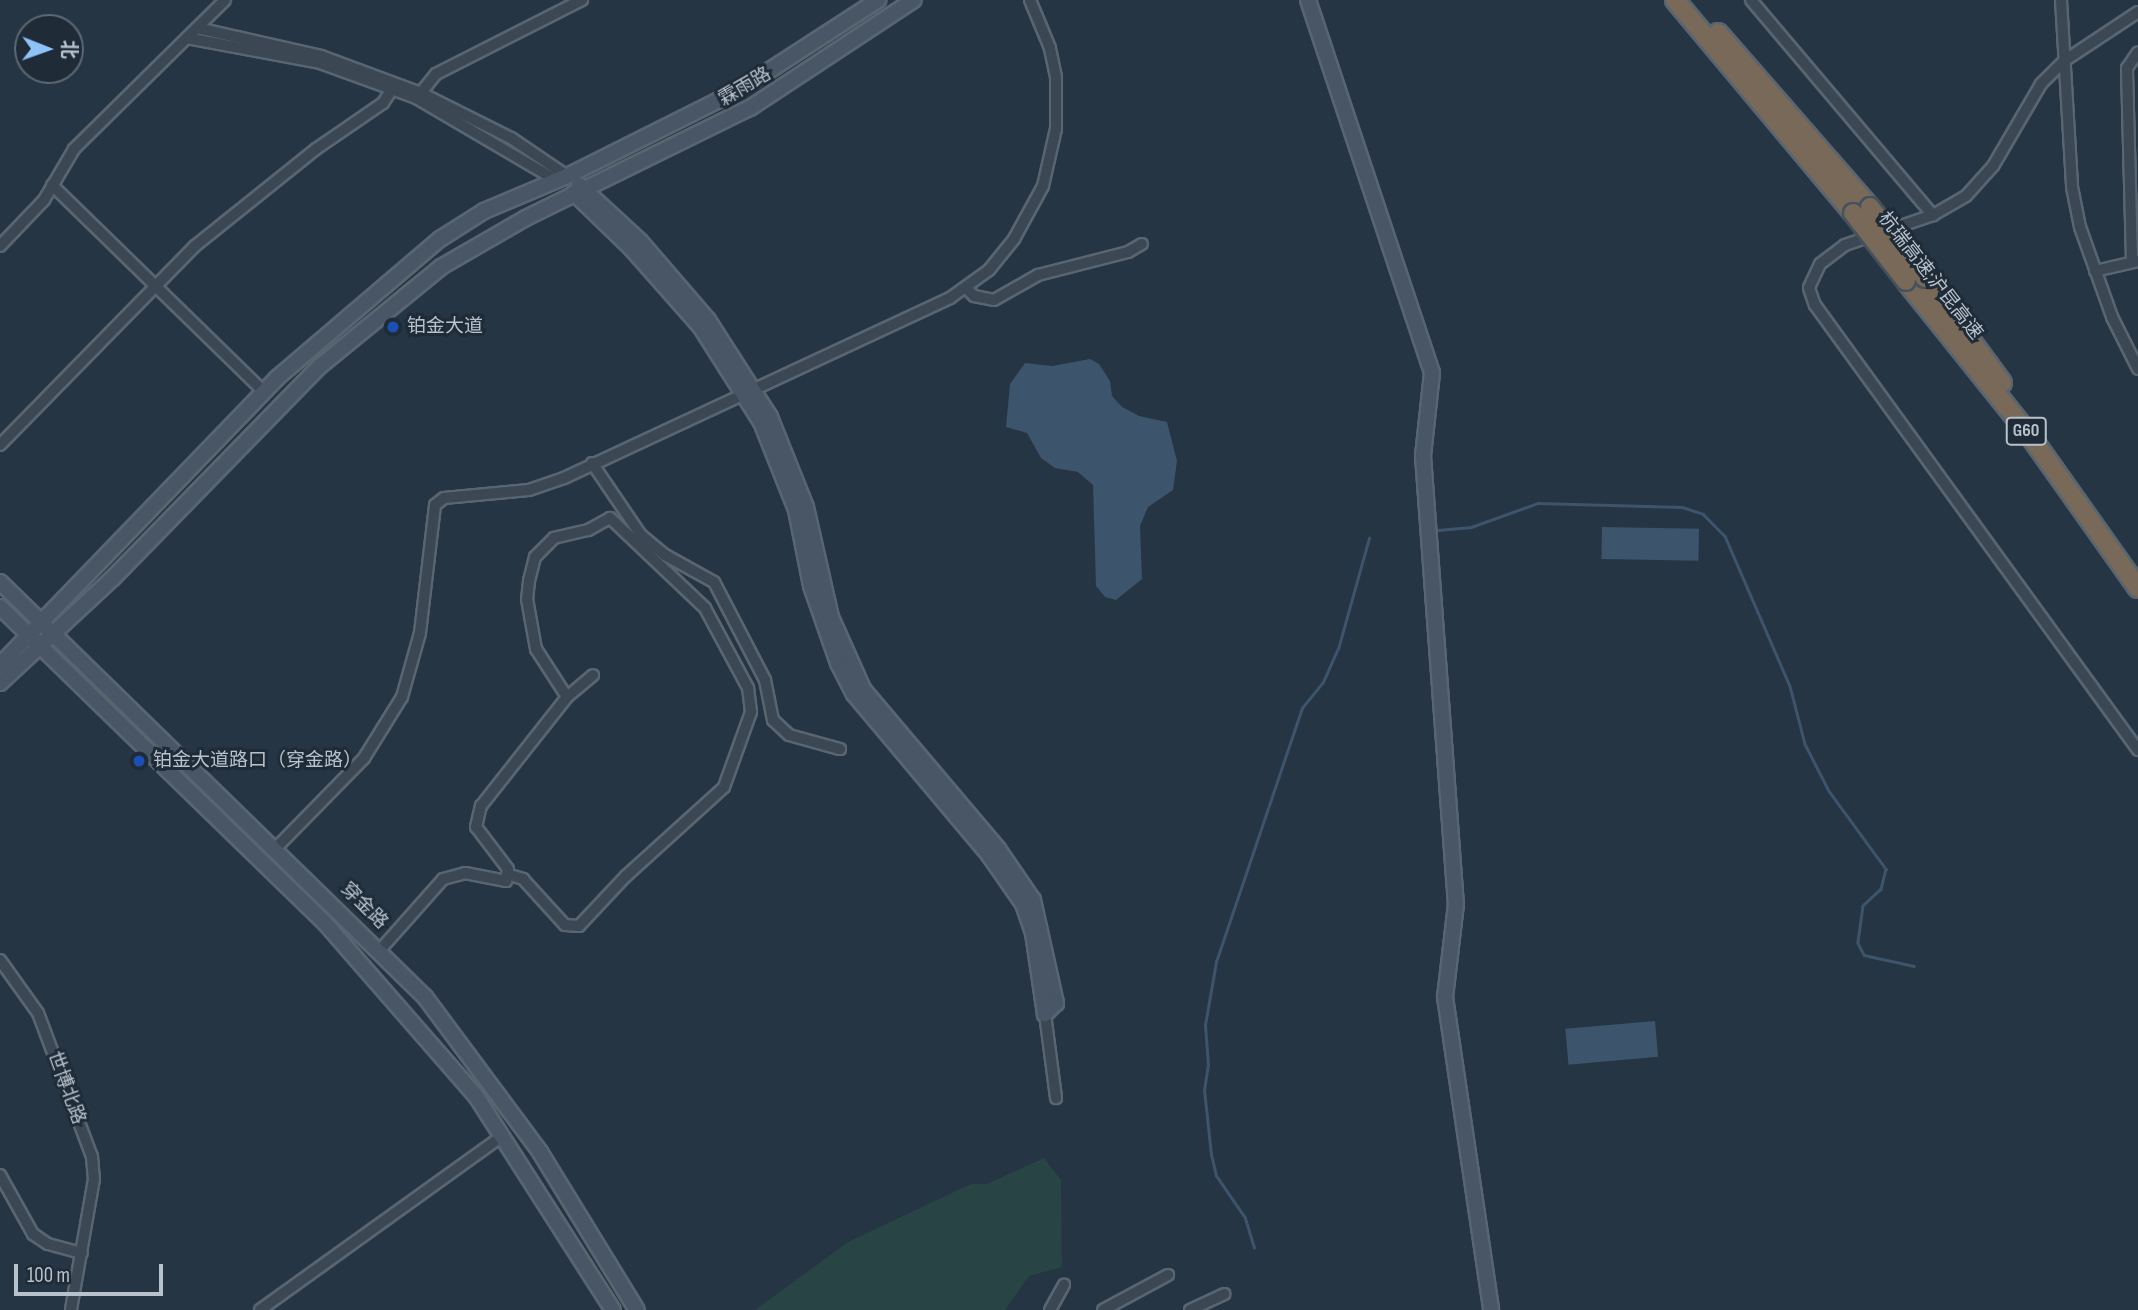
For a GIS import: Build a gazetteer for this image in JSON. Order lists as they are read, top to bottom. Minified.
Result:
{"streets":{"highway":["杭瑞高速;沪昆高速","G60"],"main road":["霖雨路","穿金路"],"street":["世博北路"]},"places":["铂金大道","铂金大道路口（穿金路）"],"scale_bar":"100 m","north":"right"}
